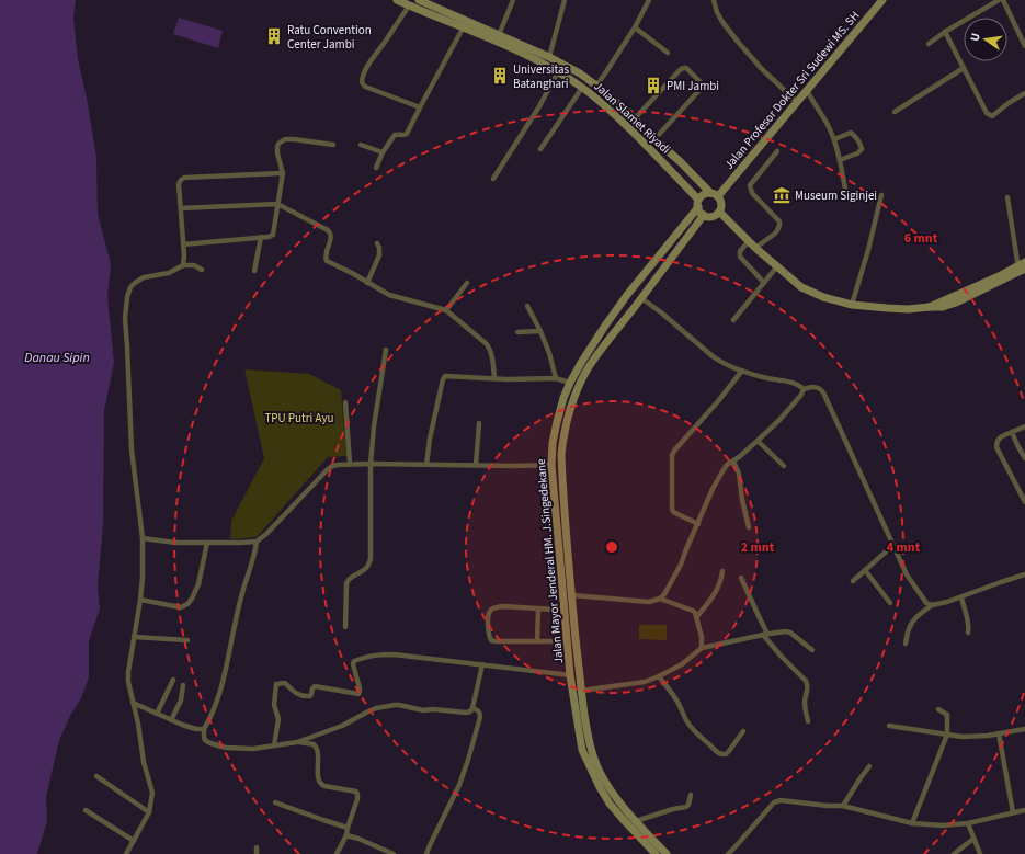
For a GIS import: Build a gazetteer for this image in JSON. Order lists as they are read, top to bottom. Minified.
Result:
{"streets":{"main road":["Jalan Profesor Dokter Sri Sudewi MS. SH","Jalan Slamet Riyadi","Jalan Mayor Jenderal HM. J.Singedekane"]},"crossings":[["Jalan Profesor Dokter Sri Sudewi MS. SH","Jalan Slamet Riyadi"],["Jalan Profesor Dokter Sri Sudewi MS. SH","Jalan Mayor Jenderal HM. J.Singedekane"],["Jalan Slamet Riyadi","Jalan Mayor Jenderal HM. J.Singedekane"]],"water":["Danau Sipin"],"parks":["TPU Putri Ayu"],"places":{"building":["Ratu Convention Center Jambi","Universitas Batanghari","PMI Jambi"],"museum":["Museum Siginjei"]},"north":"left","rings":["6 mnt","2 mnt","4 mnt"]}
